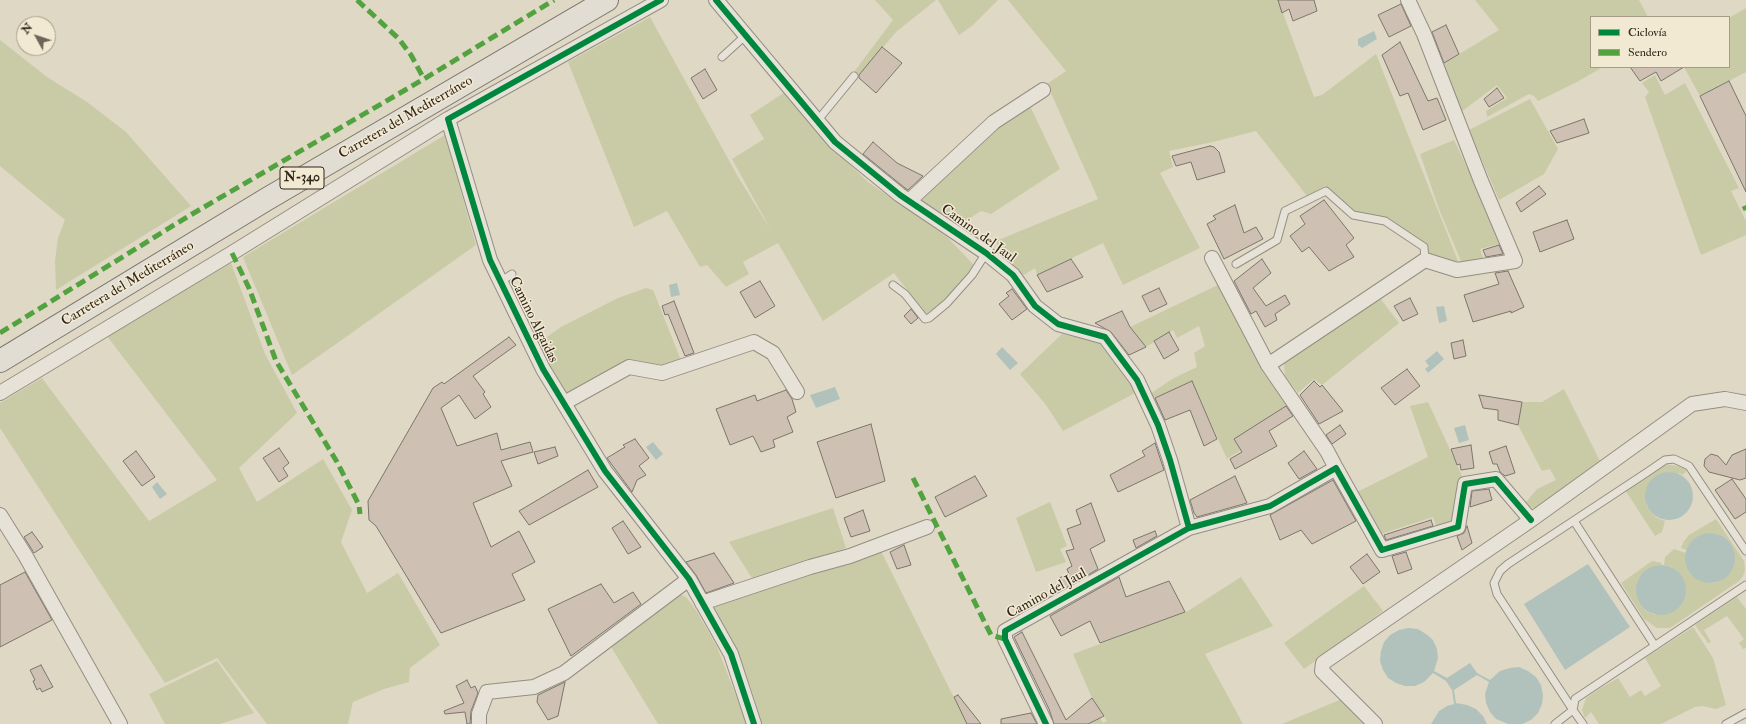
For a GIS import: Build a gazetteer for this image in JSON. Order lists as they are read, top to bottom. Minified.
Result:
{"streets":{"highway":["Carretera del Mediterráneo","N-340"],"street":["Camino del Jaul","Camino Algaidas"]},"legend":["Ciclovía","Sendero"],"north":"top left"}
